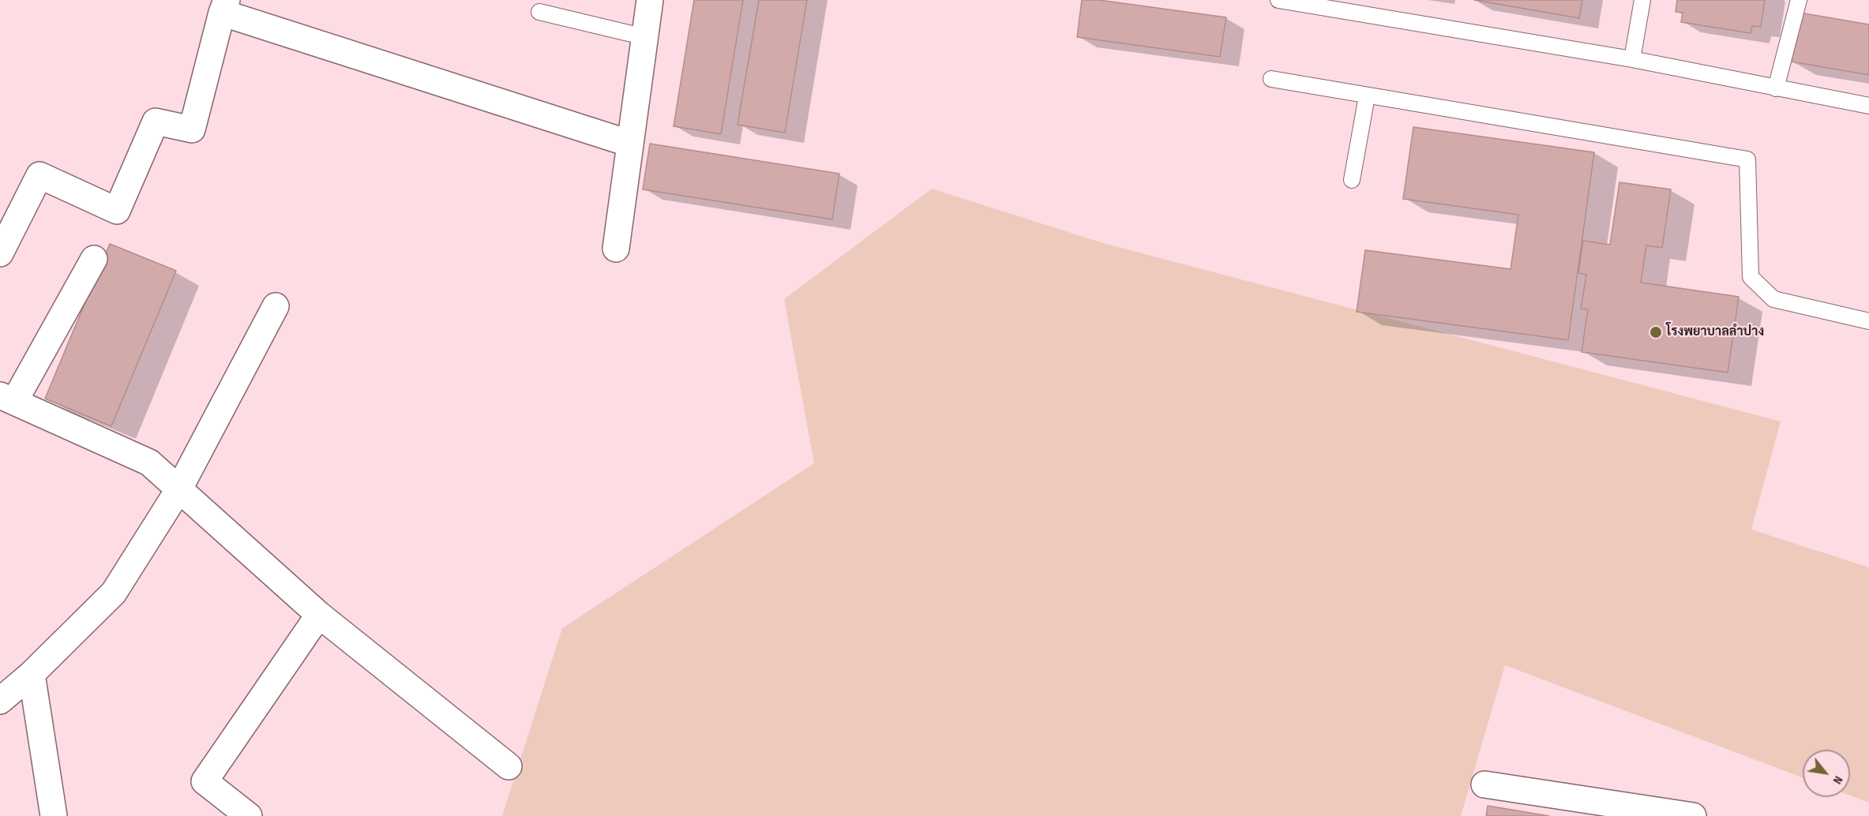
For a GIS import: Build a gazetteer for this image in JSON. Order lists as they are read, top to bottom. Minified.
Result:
{"places":["โรงพยาบาลลำปาง"],"north":"bottom right"}
